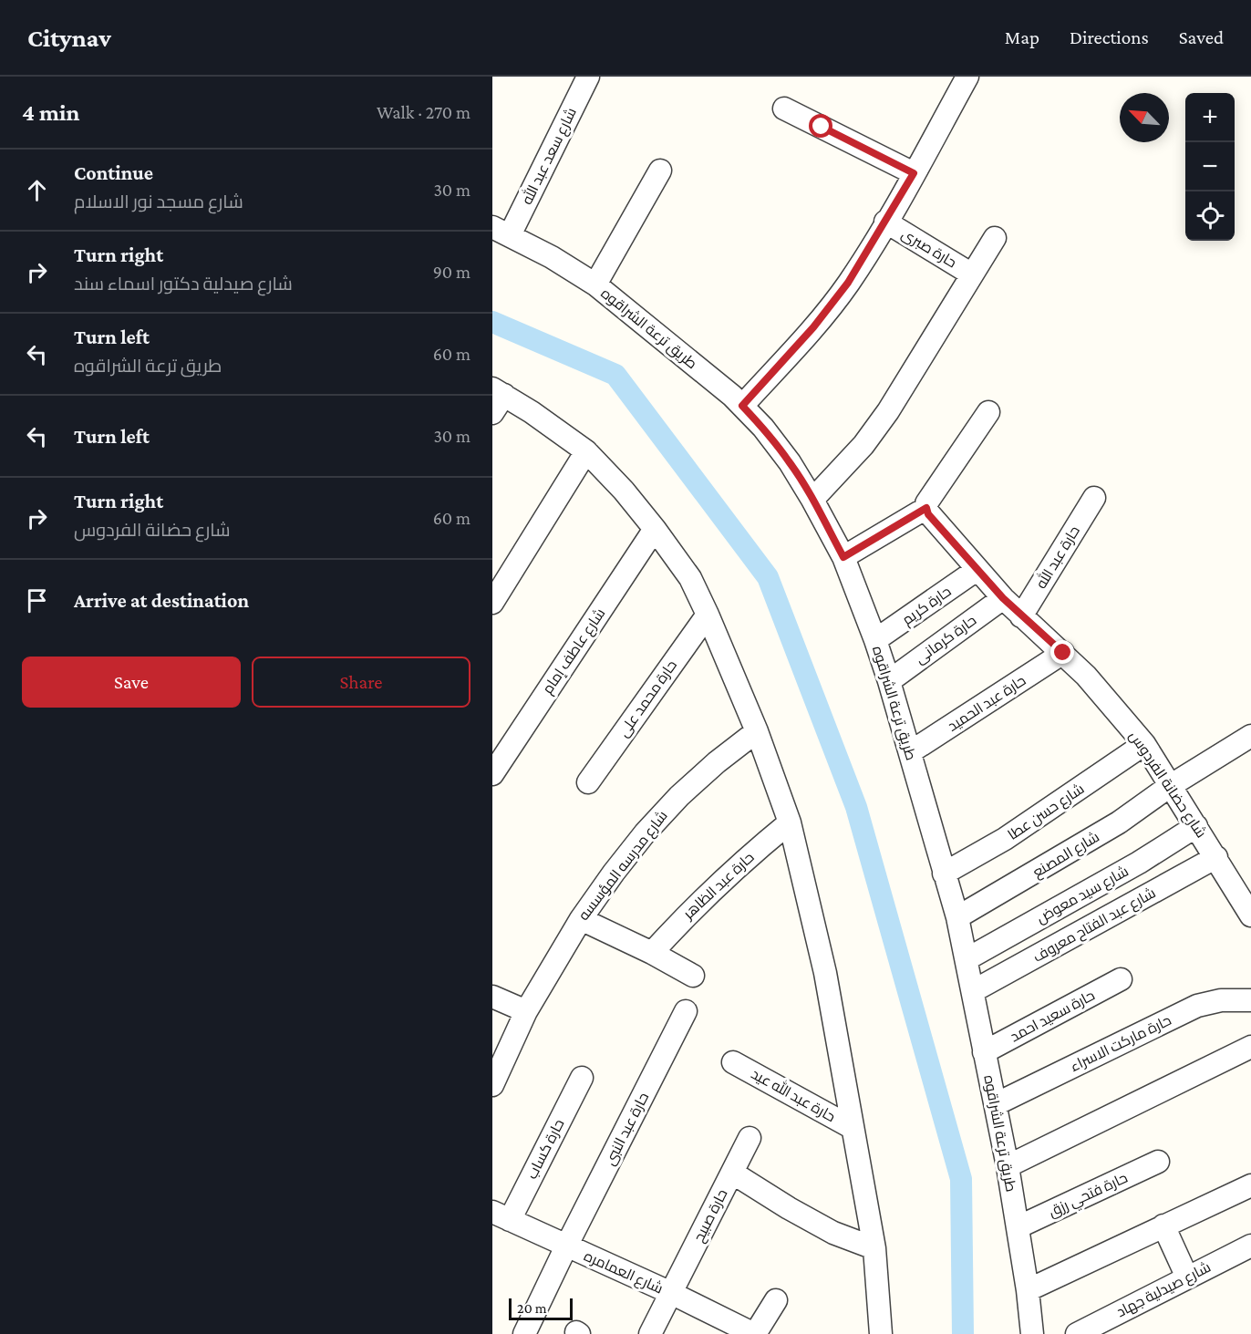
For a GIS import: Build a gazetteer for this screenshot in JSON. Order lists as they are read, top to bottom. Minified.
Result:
{"streets":{"street":["شارع سعد عبد الله","حارة صبرى","طريق ترعة الشراقوه","حارة عبد الله","حارة كريم","حارة كرمانى","شارع عاطف إمام","حارة محمد على","حارة عبد الحميد","شارع حضانة الفردوس","شارع حسن عطا","شارع المصنع","شارع مدرسه المؤسسه","حارة عبد الظاهر","شارع سيد معوض","شارع عبد الفتاح معروف","حارة سعيد احمد","حارة ماركت الاسراء","حارة عبد الله عيد","حارة عبد النبى","حارة كساب","حارة فتحي رزق","حارة صبيح","شارع العمامره","شارع صيدلية جهاد"]},"crossings":[["شارع سعد عبد الله","طريق ترعة الشراقوه"],["طريق ترعة الشراقوه","حارة كريم"],["طريق ترعة الشراقوه","حارة كرمانى"],["طريق ترعة الشراقوه","حارة عبد الحميد"],["طريق ترعة الشراقوه","شارع حسن عطا"],["طريق ترعة الشراقوه","شارع المصنع"],["طريق ترعة الشراقوه","شارع سيد معوض"],["طريق ترعة الشراقوه","شارع عبد الفتاح معروف"],["طريق ترعة الشراقوه","حارة سعيد احمد"],["طريق ترعة الشراقوه","حارة ماركت الاسراء"],["طريق ترعة الشراقوه","حارة فتحي رزق"],["حارة عبد الله","شارع حضانة الفردوس"],["حارة كريم","شارع حضانة الفردوس"],["حارة كرمانى","شارع حضانة الفردوس"],["حارة عبد الحميد","شارع حضانة الفردوس"],["شارع حضانة الفردوس","شارع حسن عطا"],["شارع حضانة الفردوس","شارع المصنع"],["شارع حضانة الفردوس","شارع سيد معوض"],["شارع حضانة الفردوس","شارع عبد الفتاح معروف"],["حارة عبد النبى","شارع العمامره"],["حارة كساب","شارع العمامره"],["حارة صبيح","شارع العمامره"]],"scale_bar":"20 m","north":"top left","page":{"header":"Citynav","nav":["Map","Directions","Saved"],"heading":["4 min","Walk · 270 m"],"map_buttons":["+","−"],"list":[["Continue","شارع مسجد نور الاسلام","30 m"],["Turn right","شارع صيدلية دكتور اسماء سند","90 m"],["Turn left","طريق ترعة الشراقوه","60 m"],["Turn left","30 m"],["Turn right","شارع حضانة الفردوس","60 m"],"Arrive at destination"],"buttons":["Save","Share"],"scale":"20 m"}}
